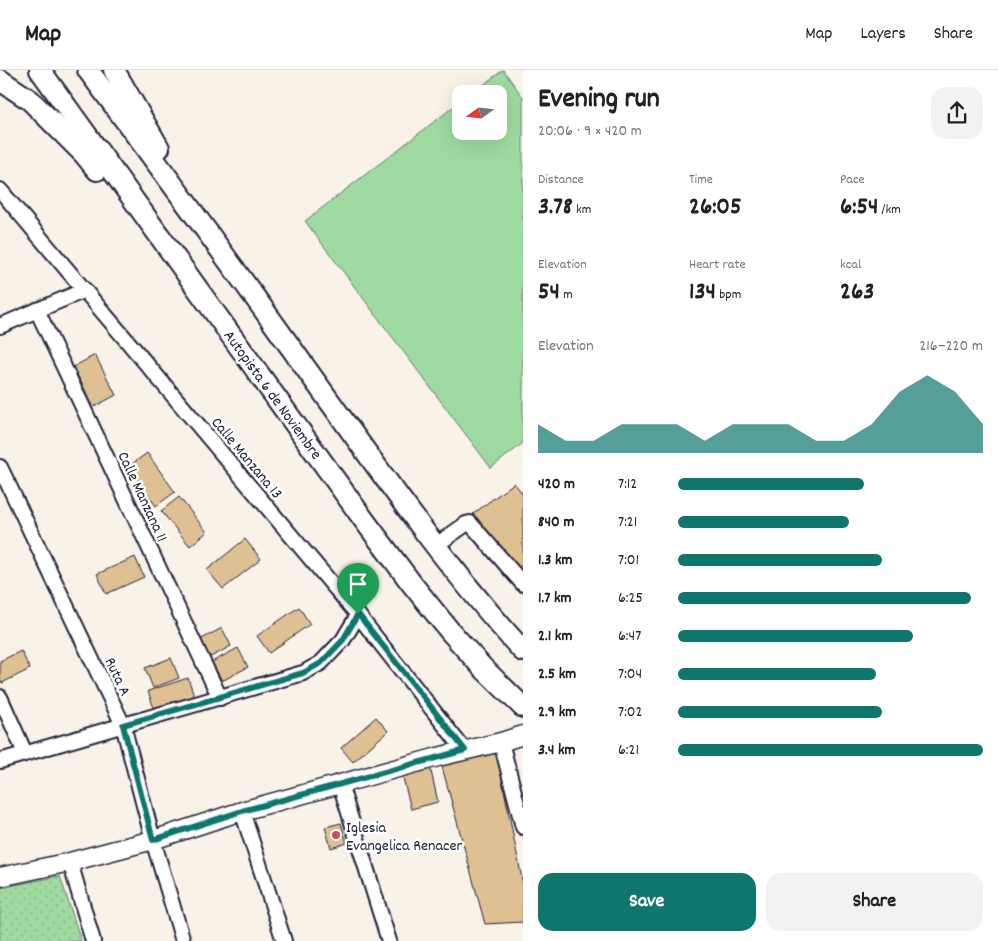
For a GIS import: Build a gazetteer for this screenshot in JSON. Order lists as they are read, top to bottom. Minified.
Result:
{"streets":{"highway":["Autopista 6 de Noviembre"],"street":["Calle Manzana 13","Calle Manzana 11","Ruta A"]},"places":["Iglesia Evangelica Renacer"],"north":"left","page":{"header":"Map","nav":["Map","Layers","Share"],"heading":["Evening run","20:06 · 9 × 420 m"],"stats":[["Distance","3.78 km"],["Time","26:05"],["Pace","6:54 /km"],["Elevation","54 m"],["Heart rate","134 bpm"],["kcal","263"]],"chart":["Elevation","216–220 m"],"list":[{"name":"420 m","note":"7:12"},{"name":"840 m","note":"7:21"},{"name":"1.3 km","note":"7:01"},{"name":"1.7 km","note":"6:25"},{"name":"2.1 km","note":"6:47"},{"name":"2.5 km","note":"7:04"},{"name":"2.9 km","note":"7:02"},{"name":"3.4 km","note":"6:21"}],"buttons":["Save","Share"]}}
